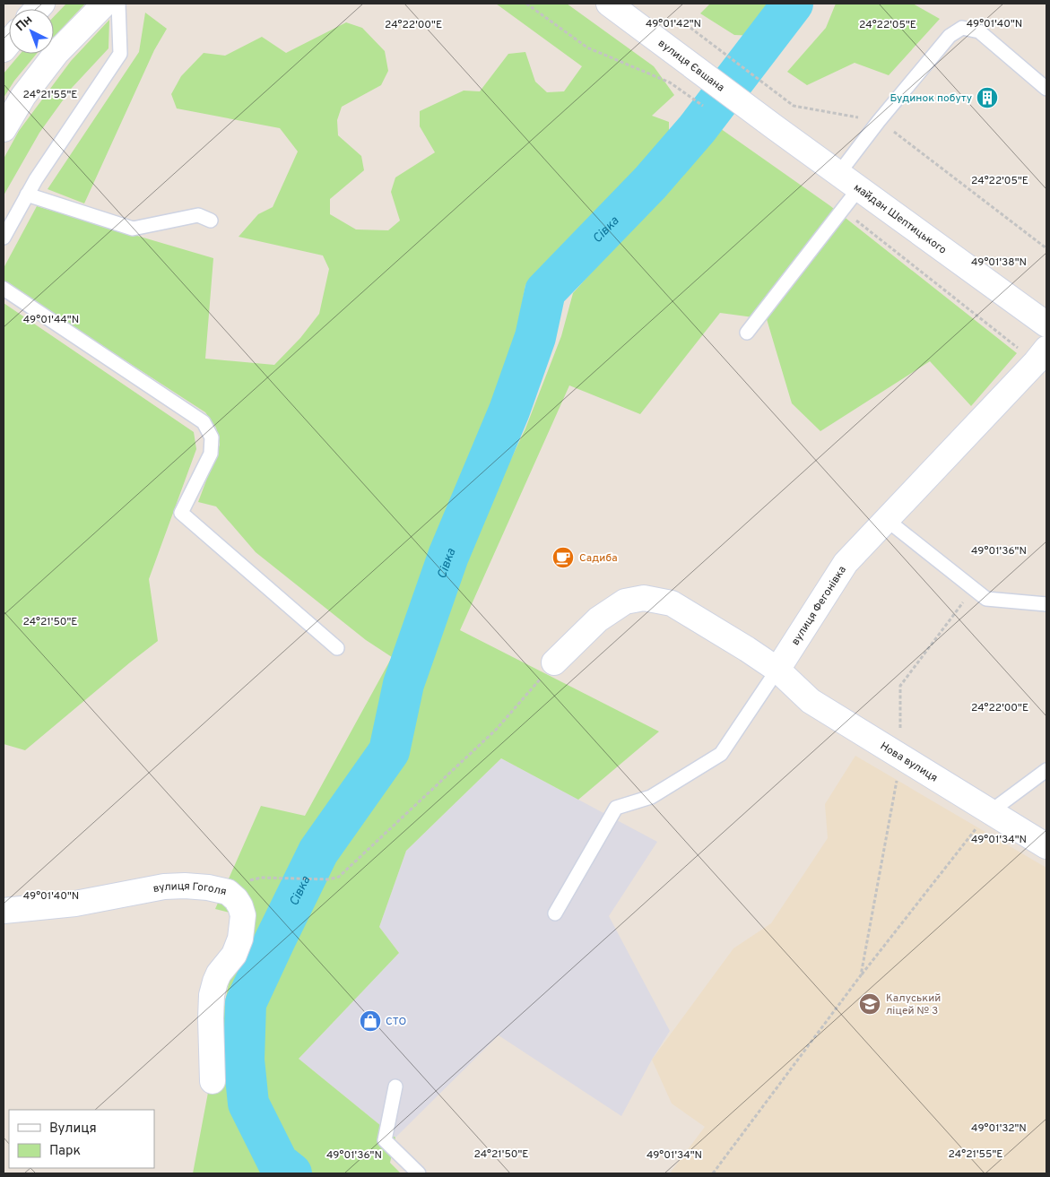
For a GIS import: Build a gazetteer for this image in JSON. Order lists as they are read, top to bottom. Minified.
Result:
{"streets":{"street":["вулиця Євшана","майдан Шептицького","вулиця Фегонівка","Нова вулиця","вулиця Гоголя"]},"crossings":[["вулиця Євшана","майдан Шептицького"],["вулиця Фегонівка","Нова вулиця"]],"water":["Сівка"],"places":{"building":["Будинок побуту"],"cafe":["Садиба"],"school or university":["Калуський ліцей № 3"],"shop":["СТО"]},"legend":["Вулиця","Парк"],"north":"top left","coordinates":["49°01'42\"N","49°01'40\"N","24°22'00\"E","24°22'05\"E","24°21'55\"E","49°01'38\"N","49°01'44\"N","49°01'36\"N","24°21'50\"E","49°01'34\"N","49°01'32\"N"]}
